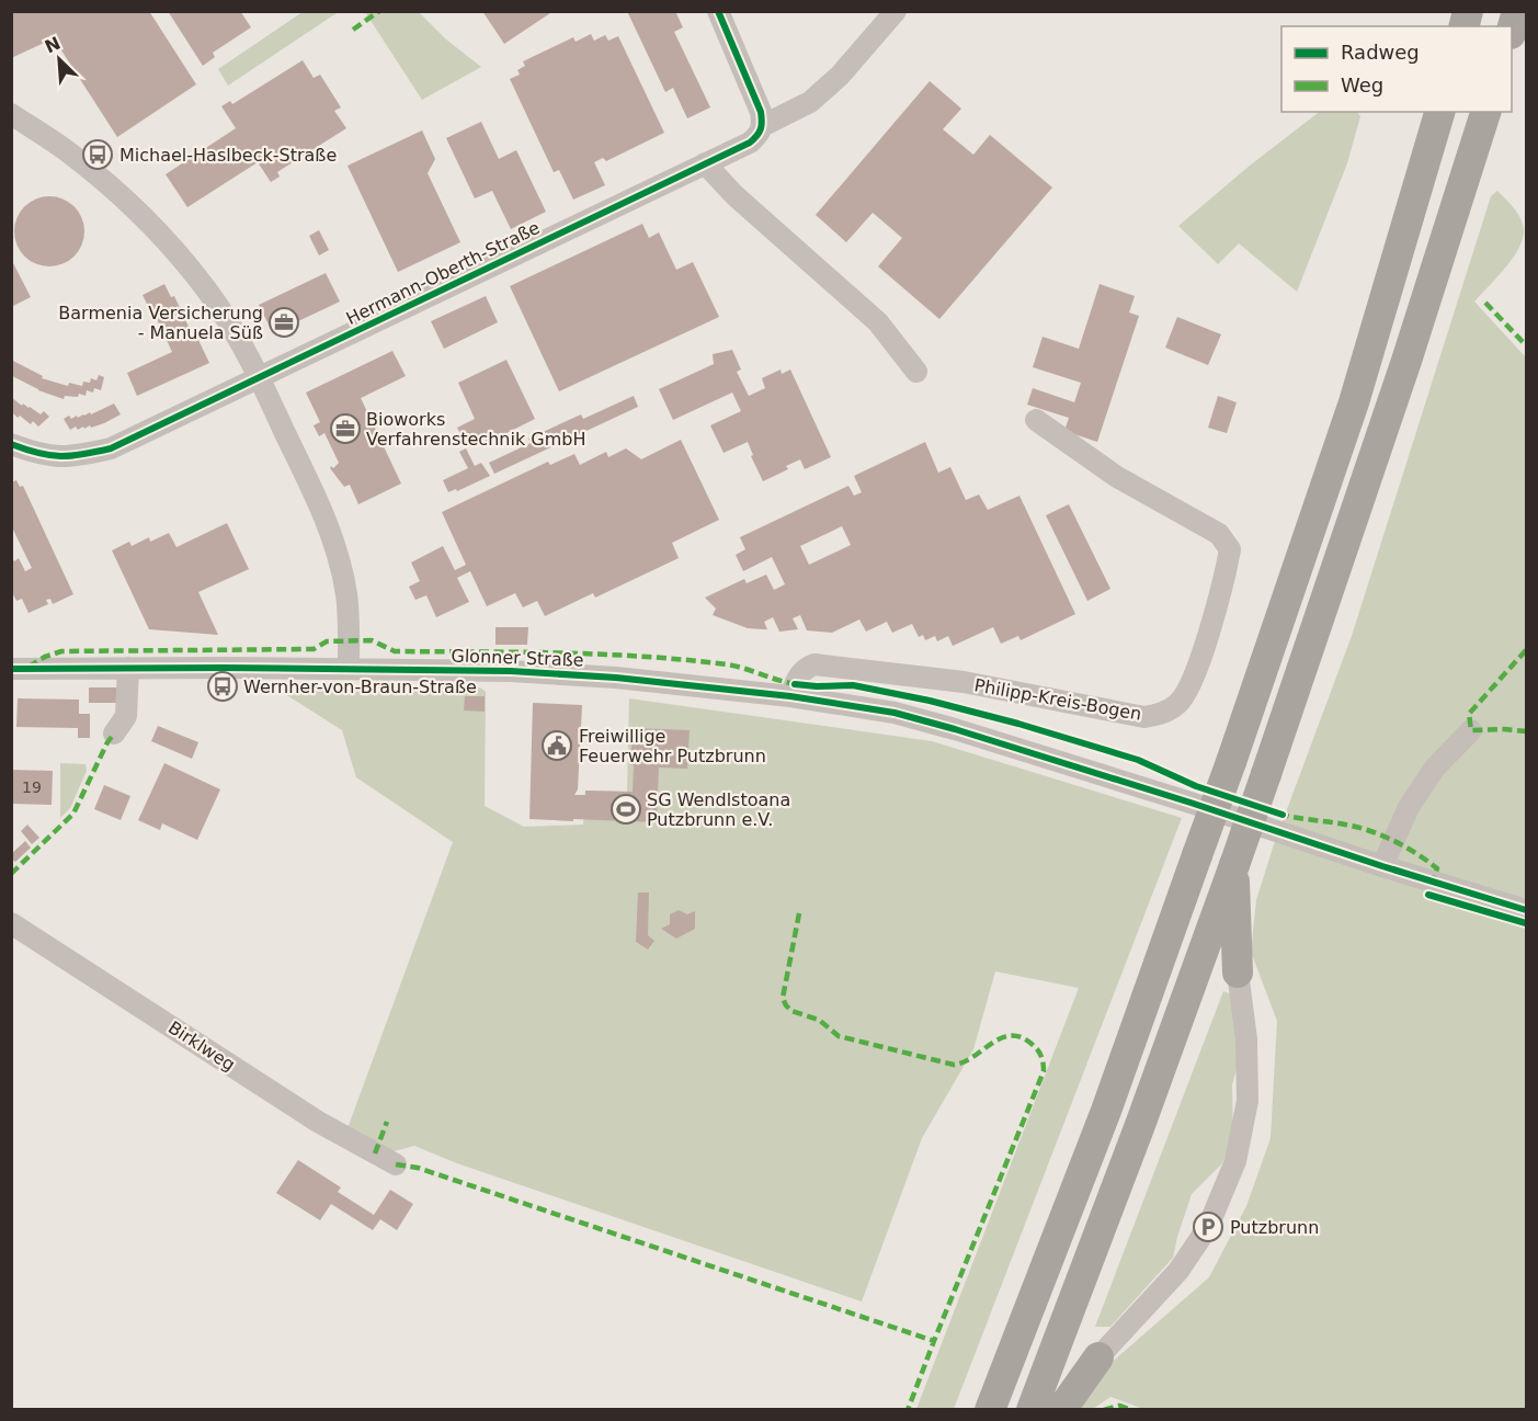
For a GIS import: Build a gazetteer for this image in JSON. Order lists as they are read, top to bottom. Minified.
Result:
{"streets":{"street":["Hermann-Oberth-Straße","Glonner Straße","Philipp-Kreis-Bogen","Birklweg"]},"crossings":[["Glonner Straße","Philipp-Kreis-Bogen"]],"places":{"bus stop":["Michael-Haslbeck-Straße","Wernher-von-Braun-Straße"],"office":["Barmenia Versicherung - Manuela Süß","Bioworks Verfahrenstechnik GmbH"],"public building":["Freiwillige Feuerwehr Putzbrunn"],"sports":["SG Wendlstoana Putzbrunn e.V."],"parking":["Putzbrunn"]},"house_numbers":["19"],"legend":["Radweg","Weg"],"north":"top left"}
